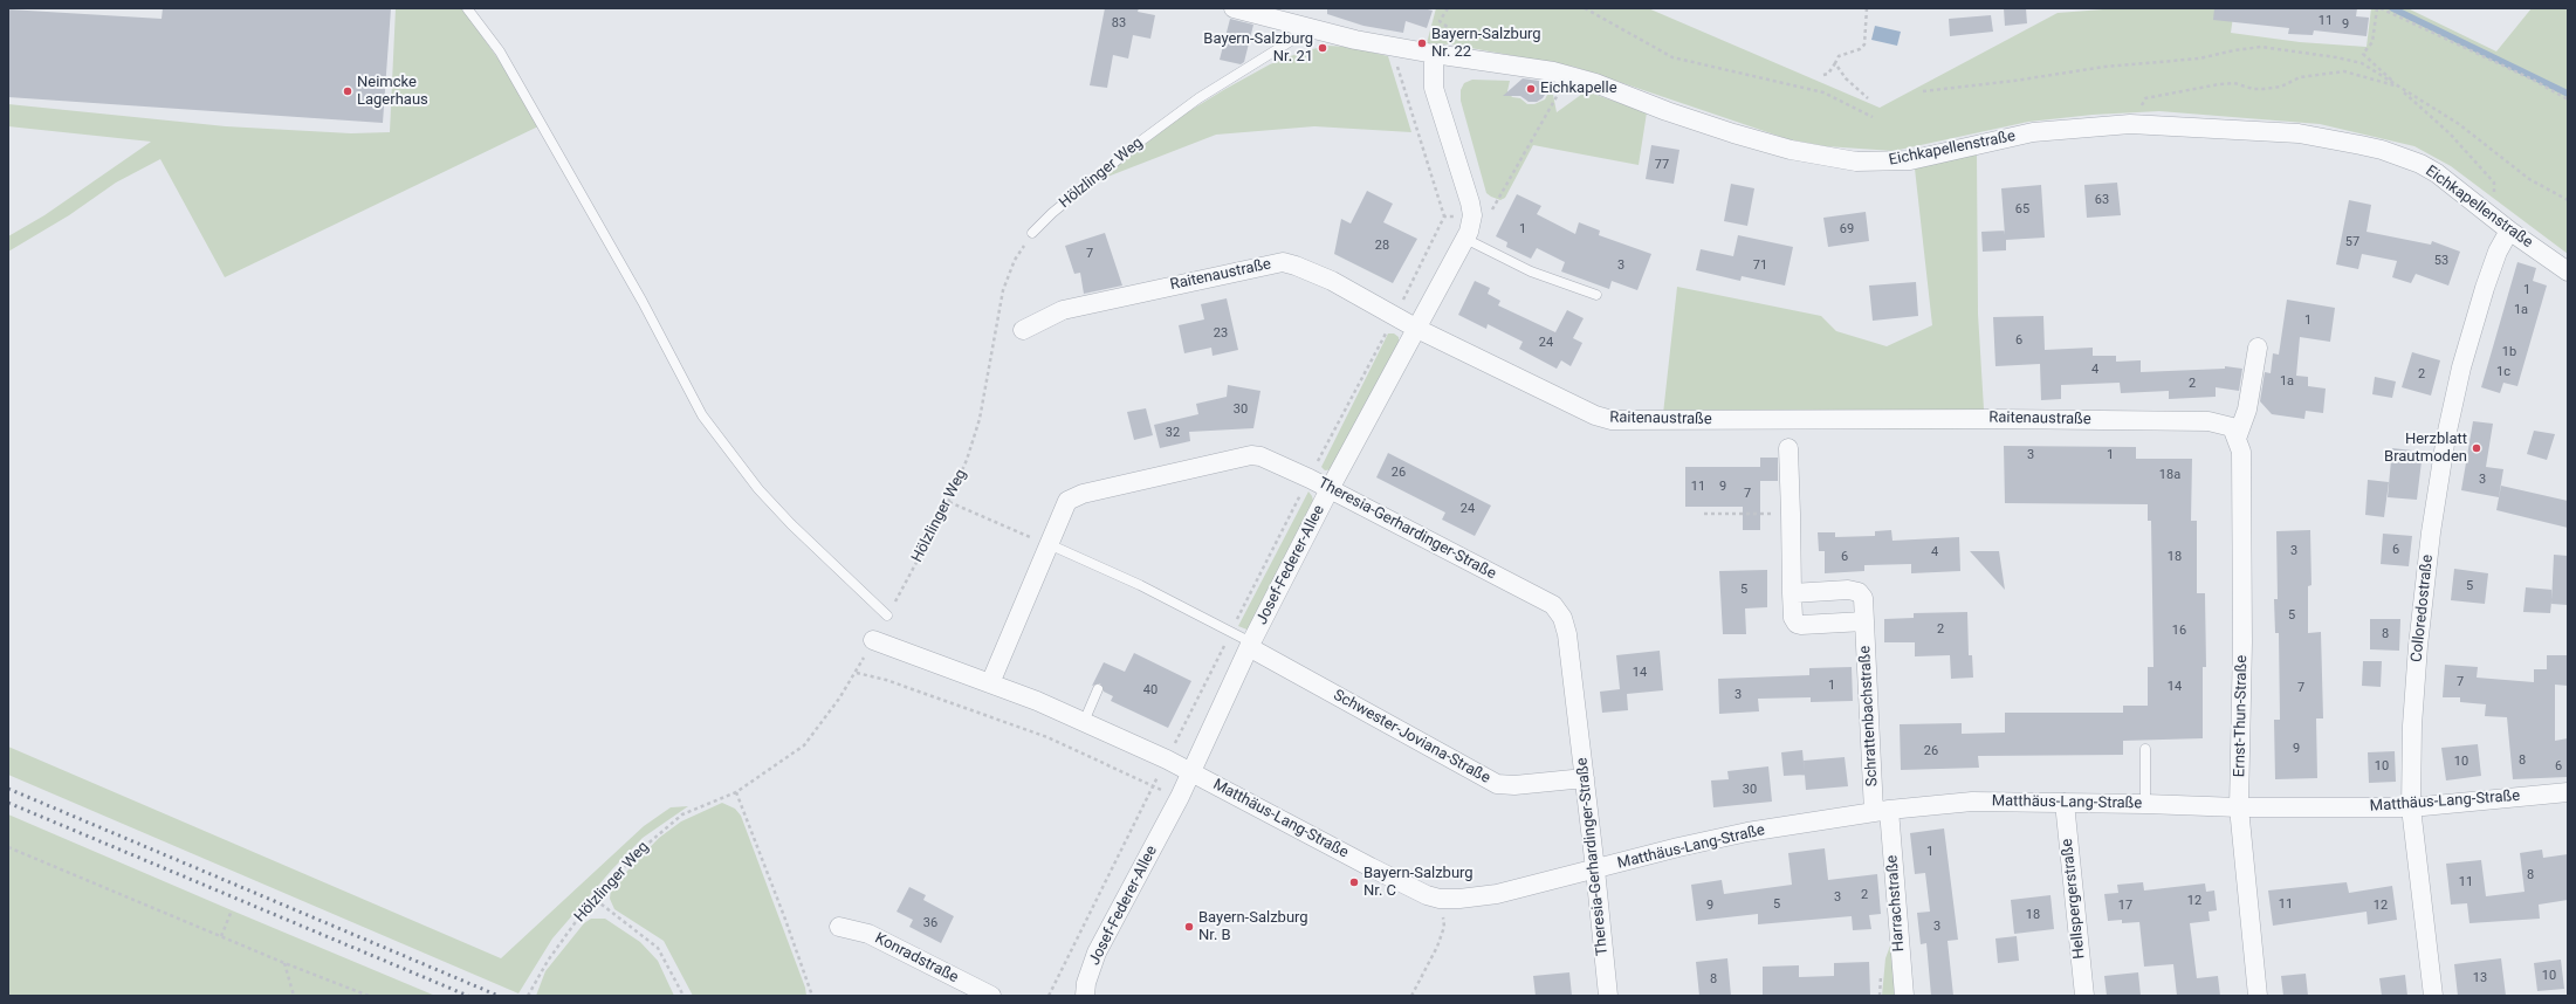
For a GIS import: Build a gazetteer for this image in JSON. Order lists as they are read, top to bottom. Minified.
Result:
{"streets":{"street":["Eichkapellenstraße","Raitenaustraße","Theresia-Gerhardinger-Straße","Josef-Federer-Allee","Colloredostraße","Schrattenbachstraße","Ernst-Thun-Straße","Schwester-Joviana-Straße","Matthäus-Lang-Straße","Hellspergerstraße","Harrachstraße","Konradstraße"],"lane":["Hölzlinger Weg"]},"crossings":[["Eichkapellenstraße","Hölzlinger Weg"],["Eichkapellenstraße","Colloredostraße"],["Hölzlinger Weg","Matthäus-Lang-Straße"],["Raitenaustraße","Josef-Federer-Allee"],["Raitenaustraße","Ernst-Thun-Straße"],["Theresia-Gerhardinger-Straße","Josef-Federer-Allee"],["Theresia-Gerhardinger-Straße","Schwester-Joviana-Straße"],["Theresia-Gerhardinger-Straße","Matthäus-Lang-Straße"],["Josef-Federer-Allee","Schwester-Joviana-Straße"],["Josef-Federer-Allee","Matthäus-Lang-Straße"],["Colloredostraße","Matthäus-Lang-Straße"],["Schrattenbachstraße","Matthäus-Lang-Straße"],["Schrattenbachstraße","Harrachstraße"],["Ernst-Thun-Straße","Matthäus-Lang-Straße"],["Matthäus-Lang-Straße","Hellspergerstraße"],["Matthäus-Lang-Straße","Harrachstraße"]],"places":["Bayern-Salzburg Nr. 22","Bayern-Salzburg Nr. 21","Eichkapelle","Neimcke Lagerhaus","Herzblatt Brautmoden","Bayern-Salzburg Nr. C","Bayern-Salzburg Nr. B"],"house_numbers":["11","83","9","77","63","65","1","69","57","28","7","53","3","71","1","1a","1","23","6","24","1b","4","1c","2","1a","2","30","32","3","1","26","18a","3","11","9","7","24","6","3","4","6","18","5","5","5","2","16","8","14","7","1","14","7","40","3","9","26","8","10","10","6","30","1","8","11","2","3","12","5","11","9","17","12","18","36","3","10","13","8"]}
